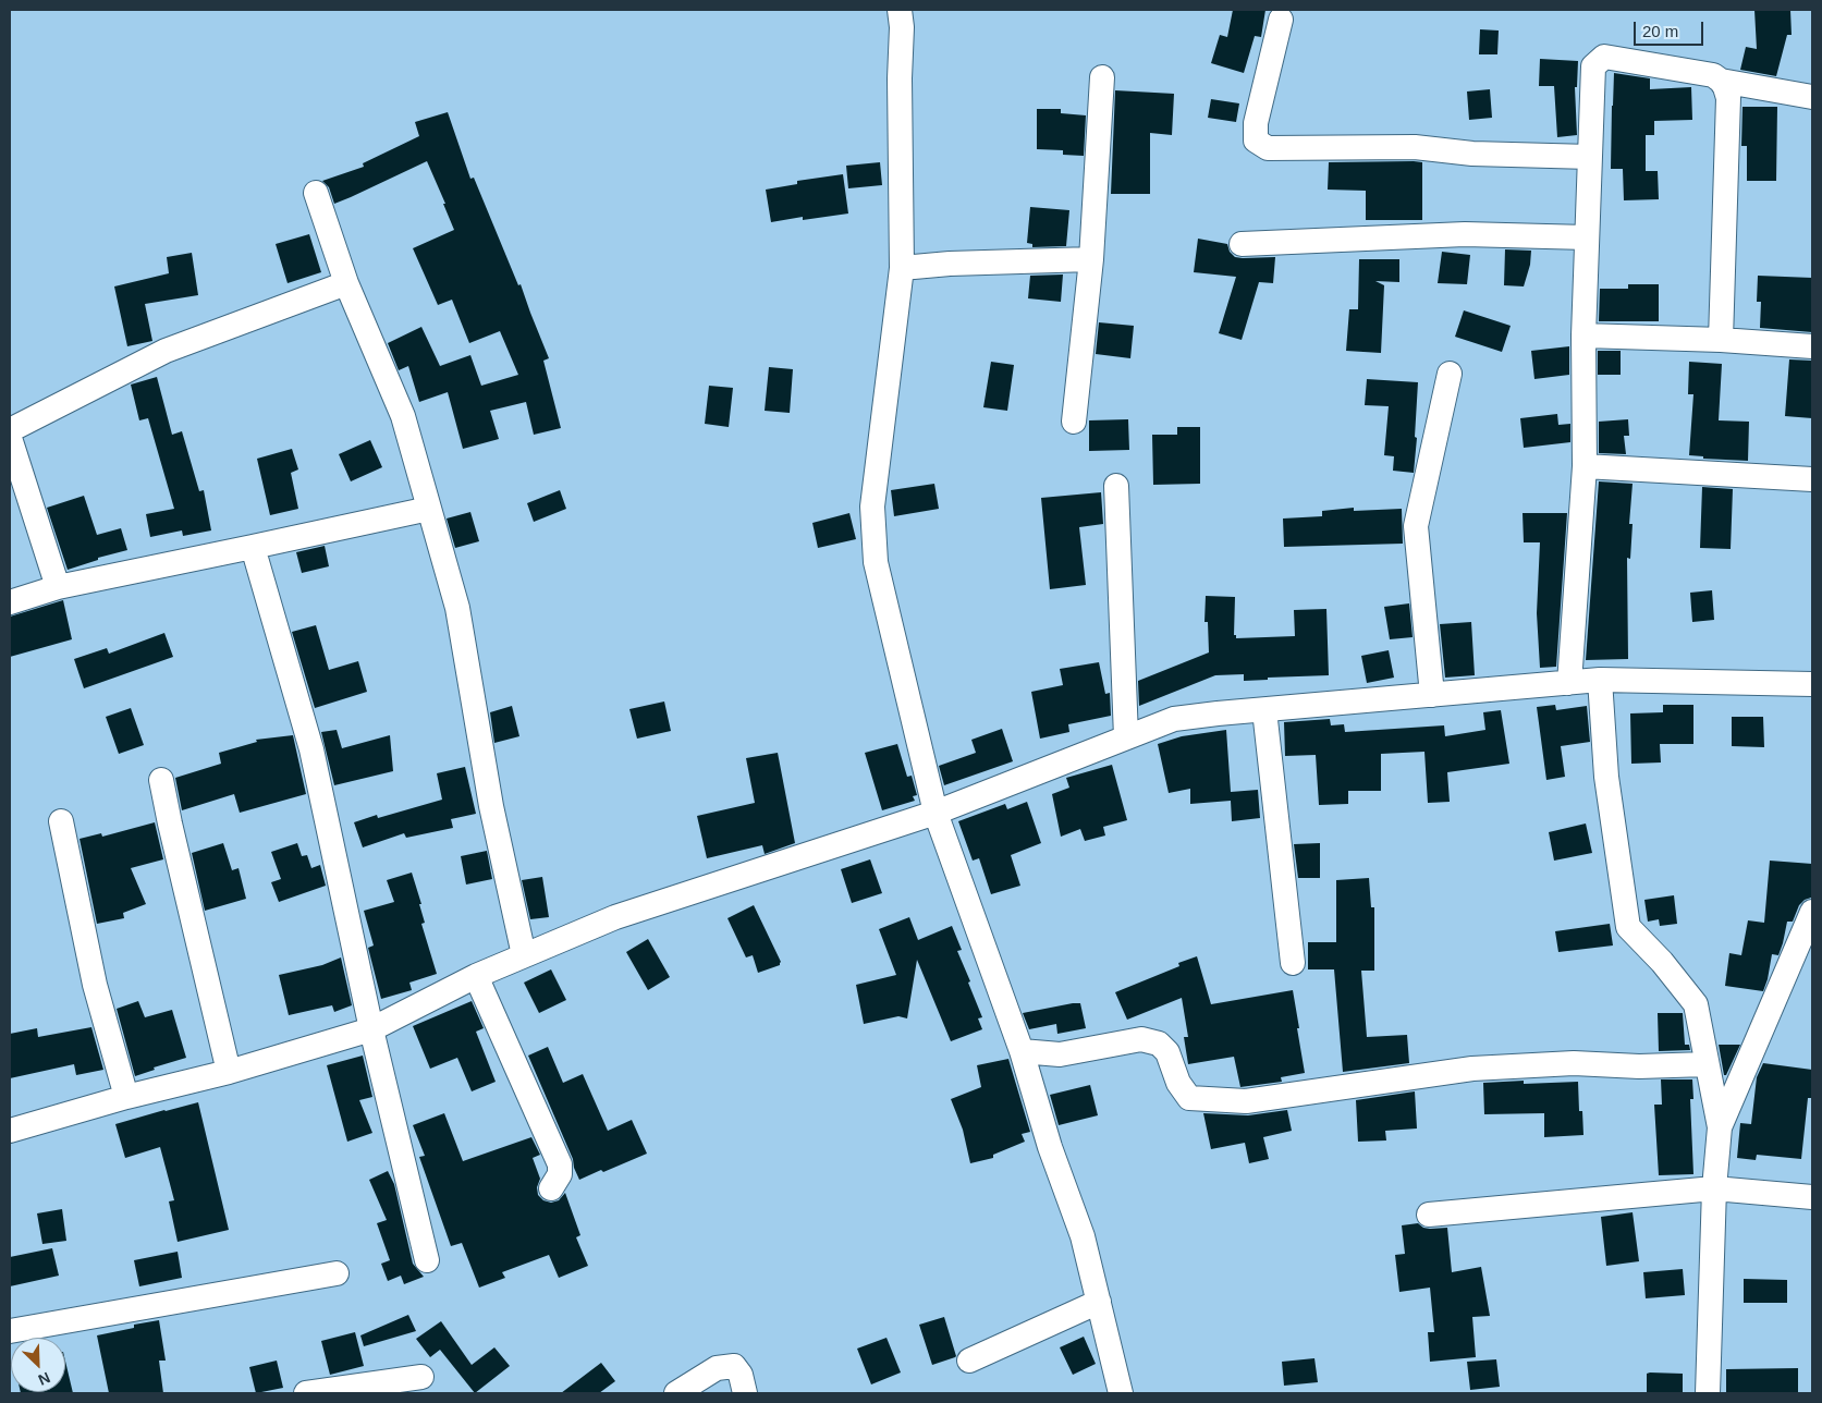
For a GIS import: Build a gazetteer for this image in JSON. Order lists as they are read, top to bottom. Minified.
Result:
{"scale_bar":"20 m","north":"bottom right"}
